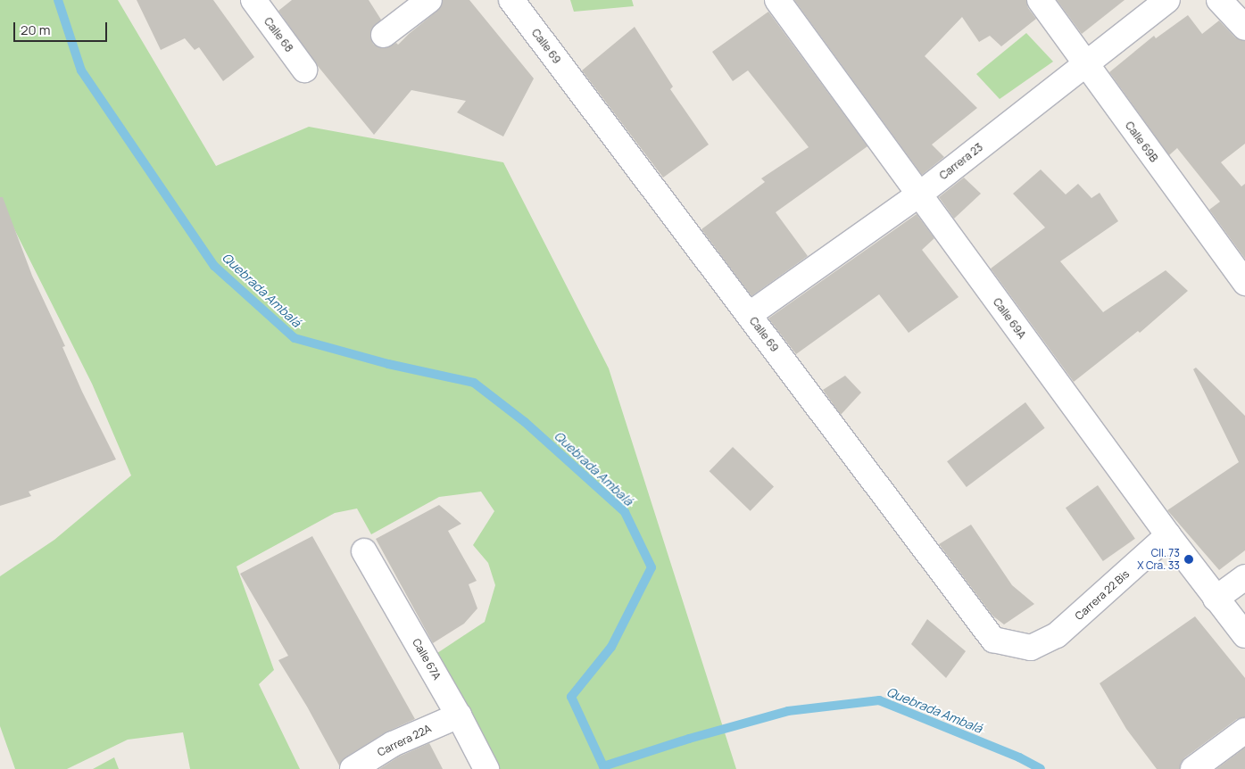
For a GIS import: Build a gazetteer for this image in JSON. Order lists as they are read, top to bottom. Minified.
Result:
{"streets":{"street":["Calle 68","Calle 69","Calle 69B","Carrera 23","Calle 69A","Carrera 22 Bis","Calle 67A","Carrera 22A"]},"crossings":[["Calle 69","Carrera 23"],["Calle 69","Carrera 22 Bis"],["Calle 69B","Carrera 23"],["Carrera 23","Calle 69A"],["Calle 69A","Carrera 22 Bis"],["Calle 67A","Carrera 22A"]],"water":["Quebrada Ambalá"],"places":["Cll. 73 X Cra. 33"],"scale_bar":"20 m"}
